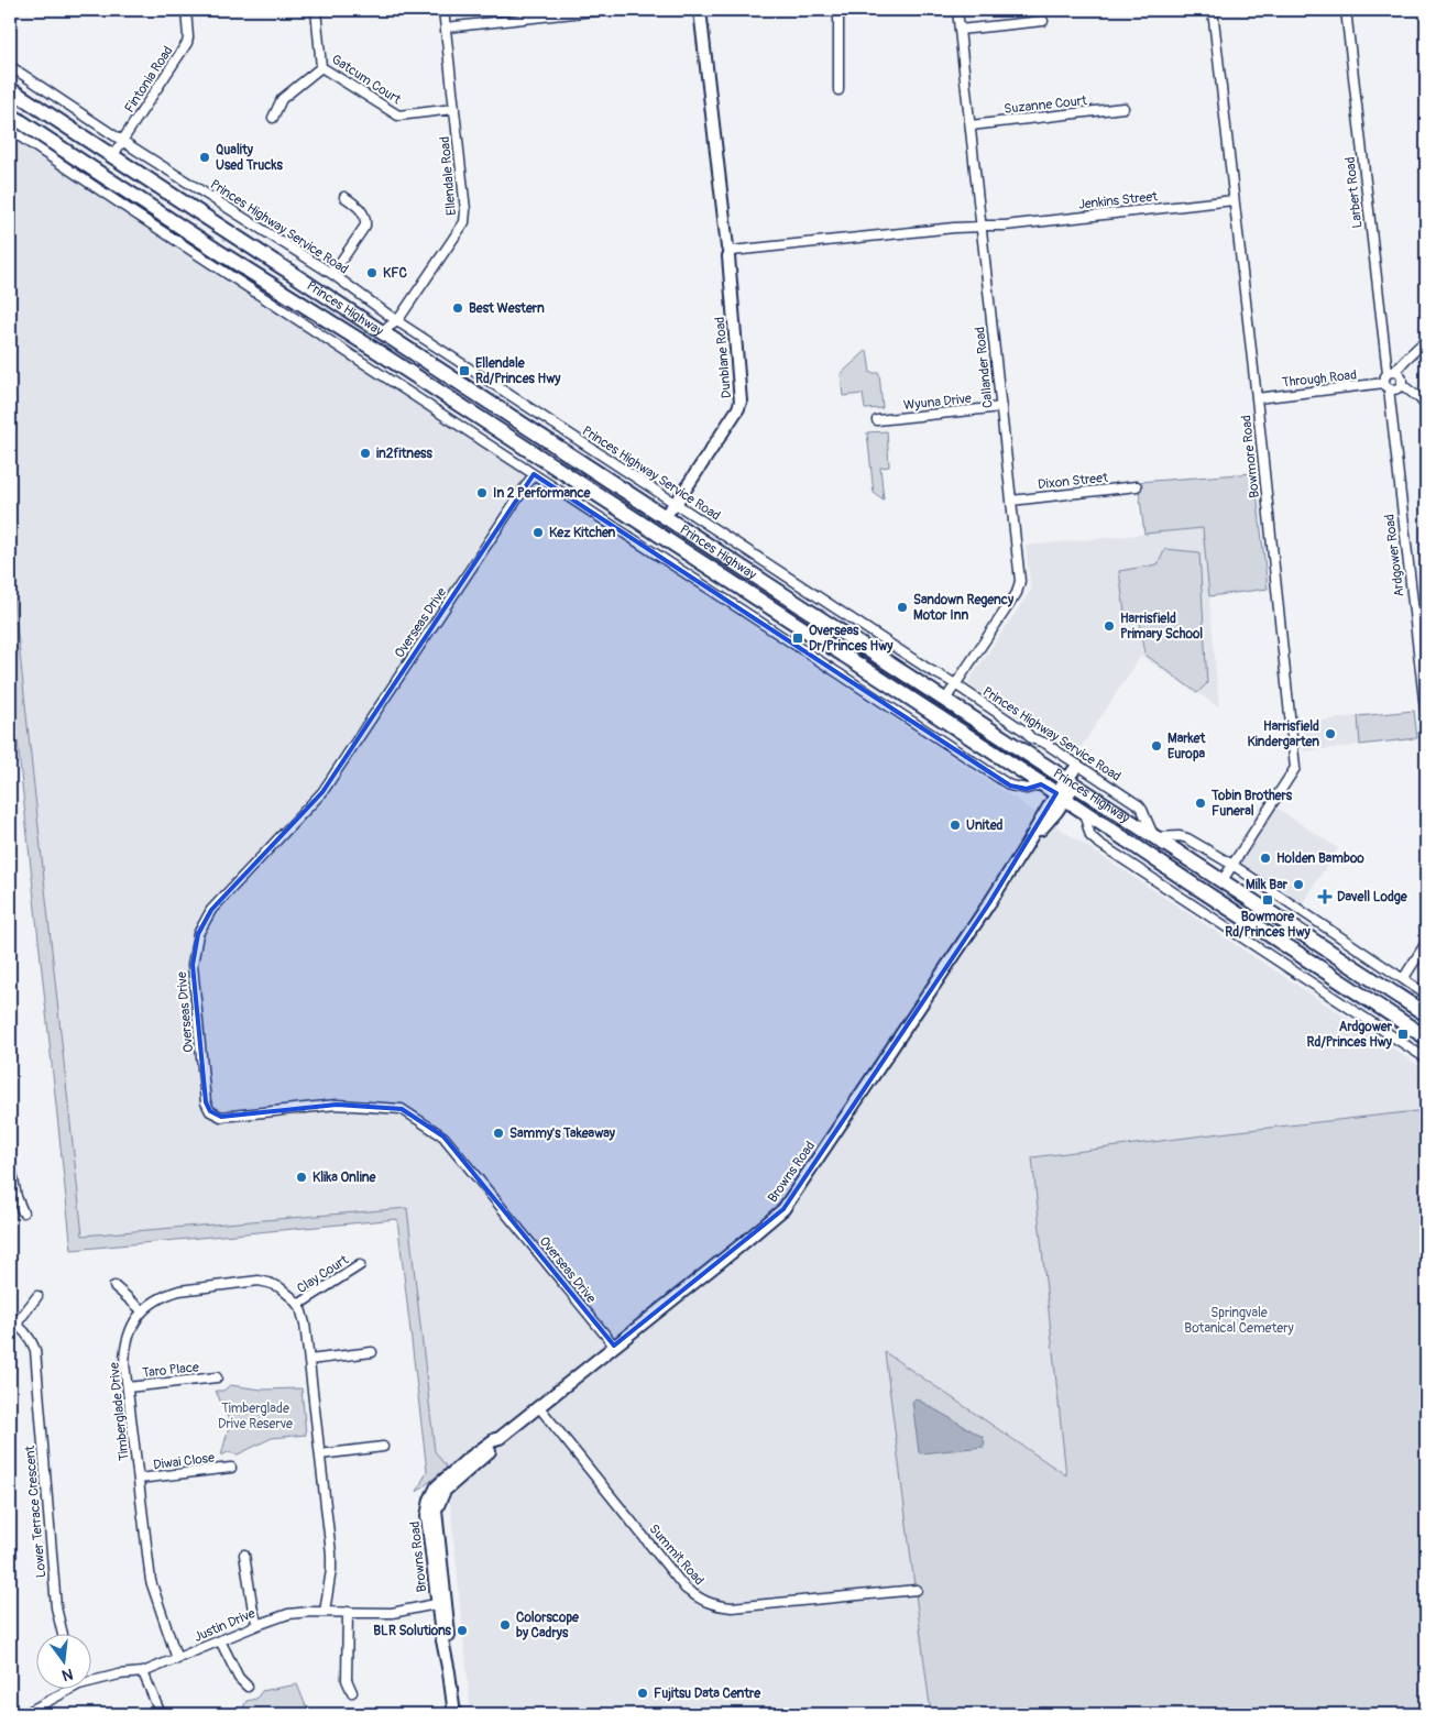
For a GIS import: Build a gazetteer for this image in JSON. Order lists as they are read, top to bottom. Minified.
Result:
{"streets":{"highway":["Princes Highway"],"street":["Fintonia Road","Gatcum Court","Suzanne Court","Ellendale Road","Larbert Road","Jenkins Street","Princes Highway Service Road","Dunblane Road","Callander Road","Through Road","Wyuna Drive","Bowmore Road","Dixon Street","Ardgower Road","Overseas Drive","Browns Road","Clay Court","Taro Place","Timberglade Drive","Diwai Close","Lower Terrace Crescent","Summit Road","Justin Drive"]},"crossings":[["Fintonia Road","Princes Highway Service Road"],["Fintonia Road","Princes Highway"],["Gatcum Court","Ellendale Road"],["Suzanne Court","Callander Road"],["Ellendale Road","Princes Highway Service Road"],["Ellendale Road","Princes Highway"],["Larbert Road","Through Road"],["Larbert Road","Ardgower Road"],["Jenkins Street","Dunblane Road"],["Jenkins Street","Callander Road"],["Jenkins Street","Bowmore Road"],["Princes Highway Service Road","Princes Highway"],["Princes Highway Service Road","Dunblane Road"],["Princes Highway Service Road","Callander Road"],["Princes Highway Service Road","Browns Road"],["Princes Highway","Dunblane Road"],["Princes Highway","Callander Road"],["Princes Highway","Bowmore Road"],["Princes Highway","Browns Road"],["Callander Road","Wyuna Drive"],["Callander Road","Dixon Street"],["Through Road","Bowmore Road"],["Through Road","Ardgower Road"],["Overseas Drive","Browns Road"],["Browns Road","Summit Road"],["Browns Road","Justin Drive"],["Taro Place","Timberglade Drive"],["Timberglade Drive","Diwai Close"],["Timberglade Drive","Justin Drive"]],"parks":["Springvale Botanical Cemetery","Timberglade Drive Reserve"],"places":{"other":["Quality Used Trucks","KFC","Best Western","in2fitness","In 2 Performance","Kez Kitchen","Sandown Regency Motor Inn","Harrisfield Primary School","Harrisfield Kindergarten","Market Europa","Tobin Brothers Funeral","United","Holden Bamboo","Milk Bar","Sammy's Takeaway","Klika Online","Colorscope by Cadrys","BLR Solutions","Fujitsu Data Centre"],"transit":["Ellendale Rd/Princes Hwy","Overseas Dr/Princes Hwy","Bowmore Rd/Princes Hwy","Ardgower Rd/Princes Hwy"],"health":["Davell Lodge"]},"north":"bottom"}
